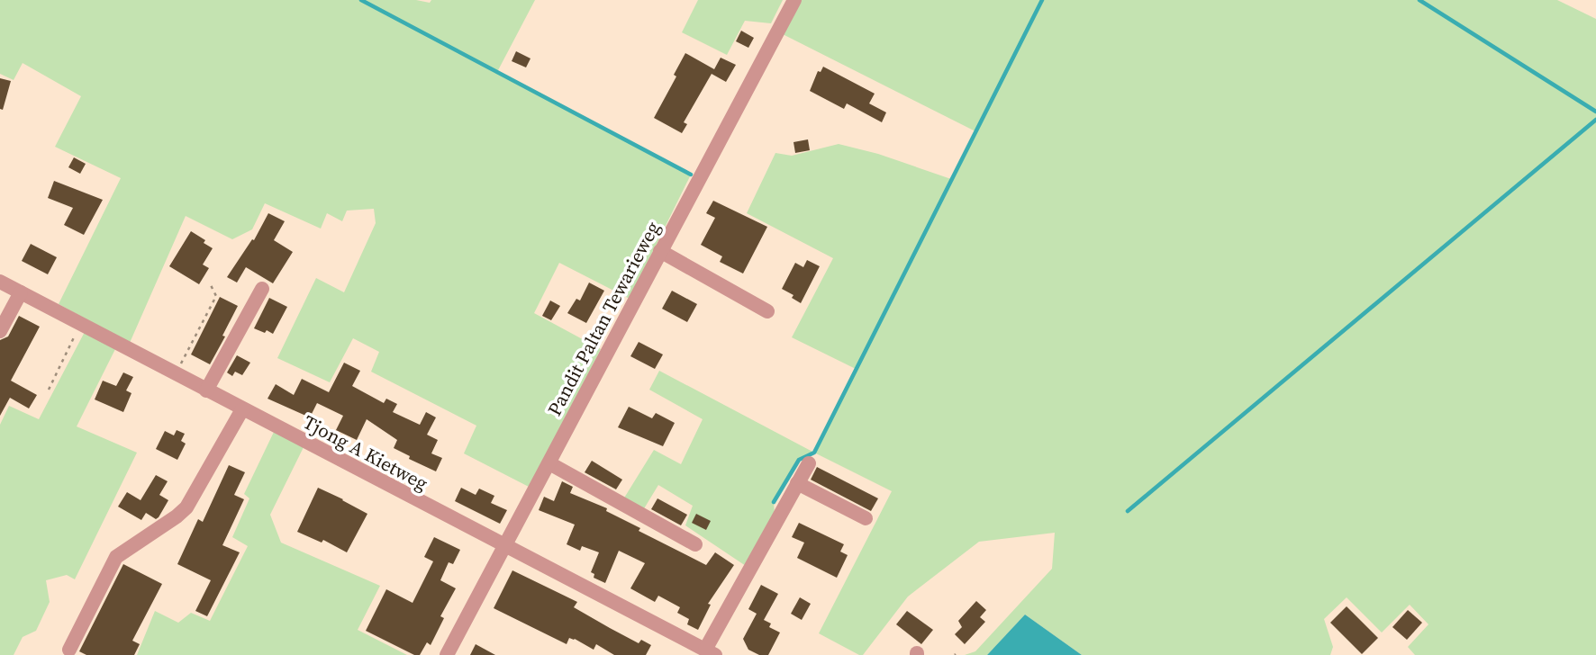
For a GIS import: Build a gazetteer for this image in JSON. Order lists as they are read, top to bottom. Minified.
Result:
{"streets":{"street":["Pandit Paltan Tewarieweg","Tjong A Kietweg"]},"crossings":[["Pandit Paltan Tewarieweg","Tjong A Kietweg"]]}
